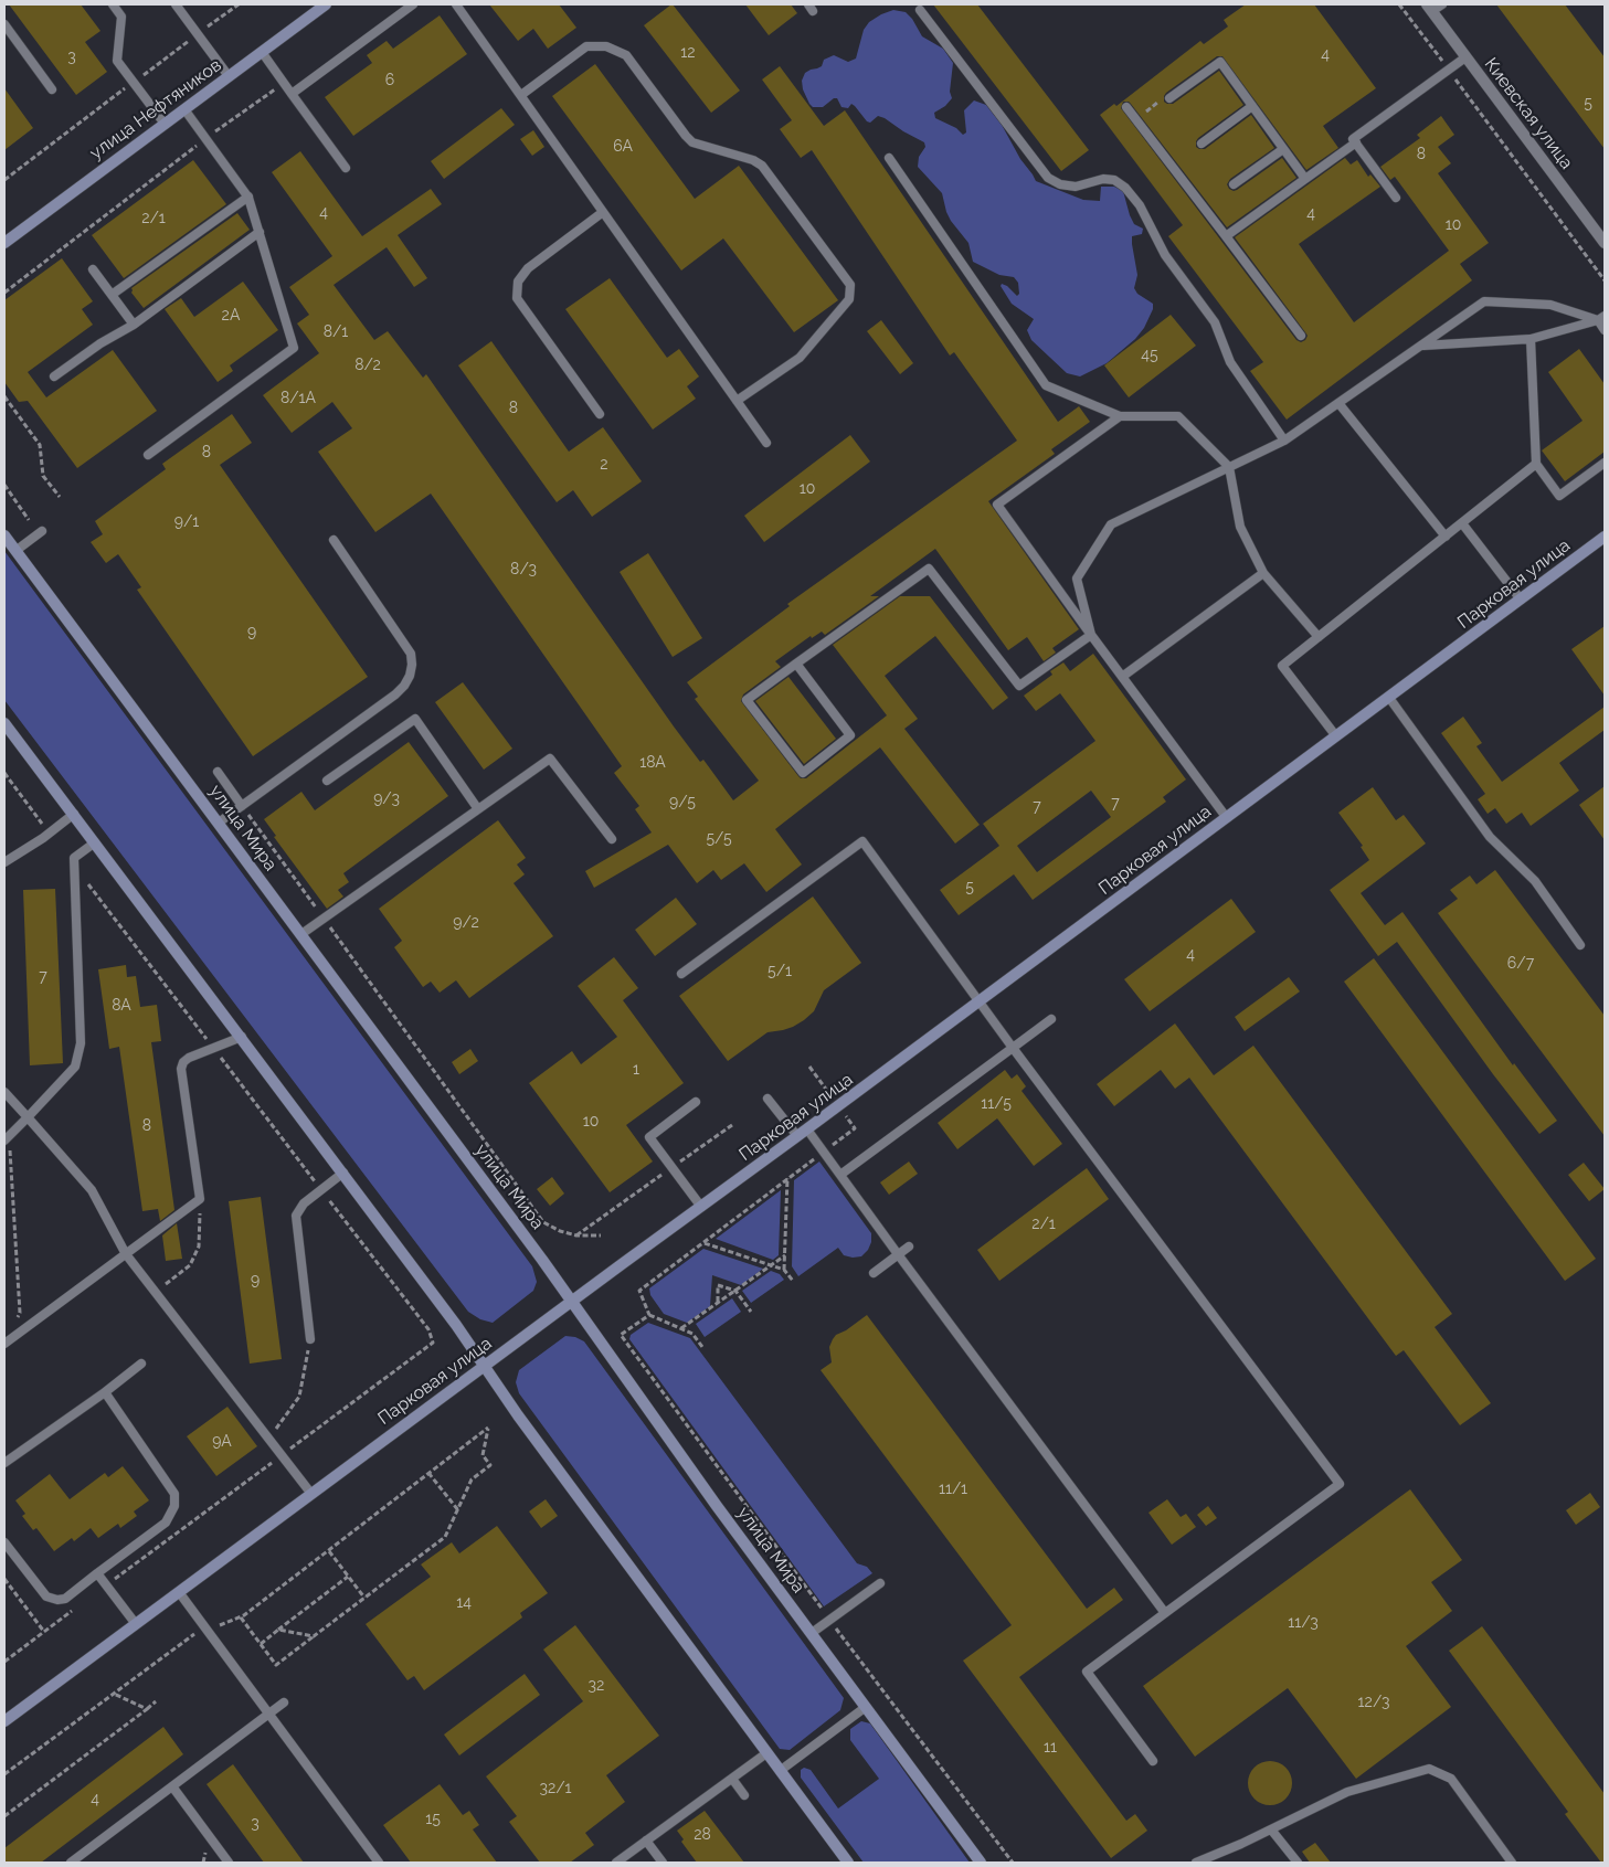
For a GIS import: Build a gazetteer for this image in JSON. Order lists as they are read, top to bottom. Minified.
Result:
{"streets":{"main road":["улица Нефтяников","Парковая улица","улица Мира"],"street":["Киевская улица"]},"crossings":[["Парковая улица","улица Мира"]],"house_numbers":["12","4","3","6","5","6А","8","4","4","2/1","10","2А","8/1","45","8/2","8/1А","8","8","2","10","9/1","8/3","9","18А","9/3","9/5","7","7","5/5","5","9/2","4","6/7","5/1","7","8А","1","11/5","10","8","2/1","9","9А","11/1","14","11/3","32","12/3","11","32/1","4","15","3","28"]}
